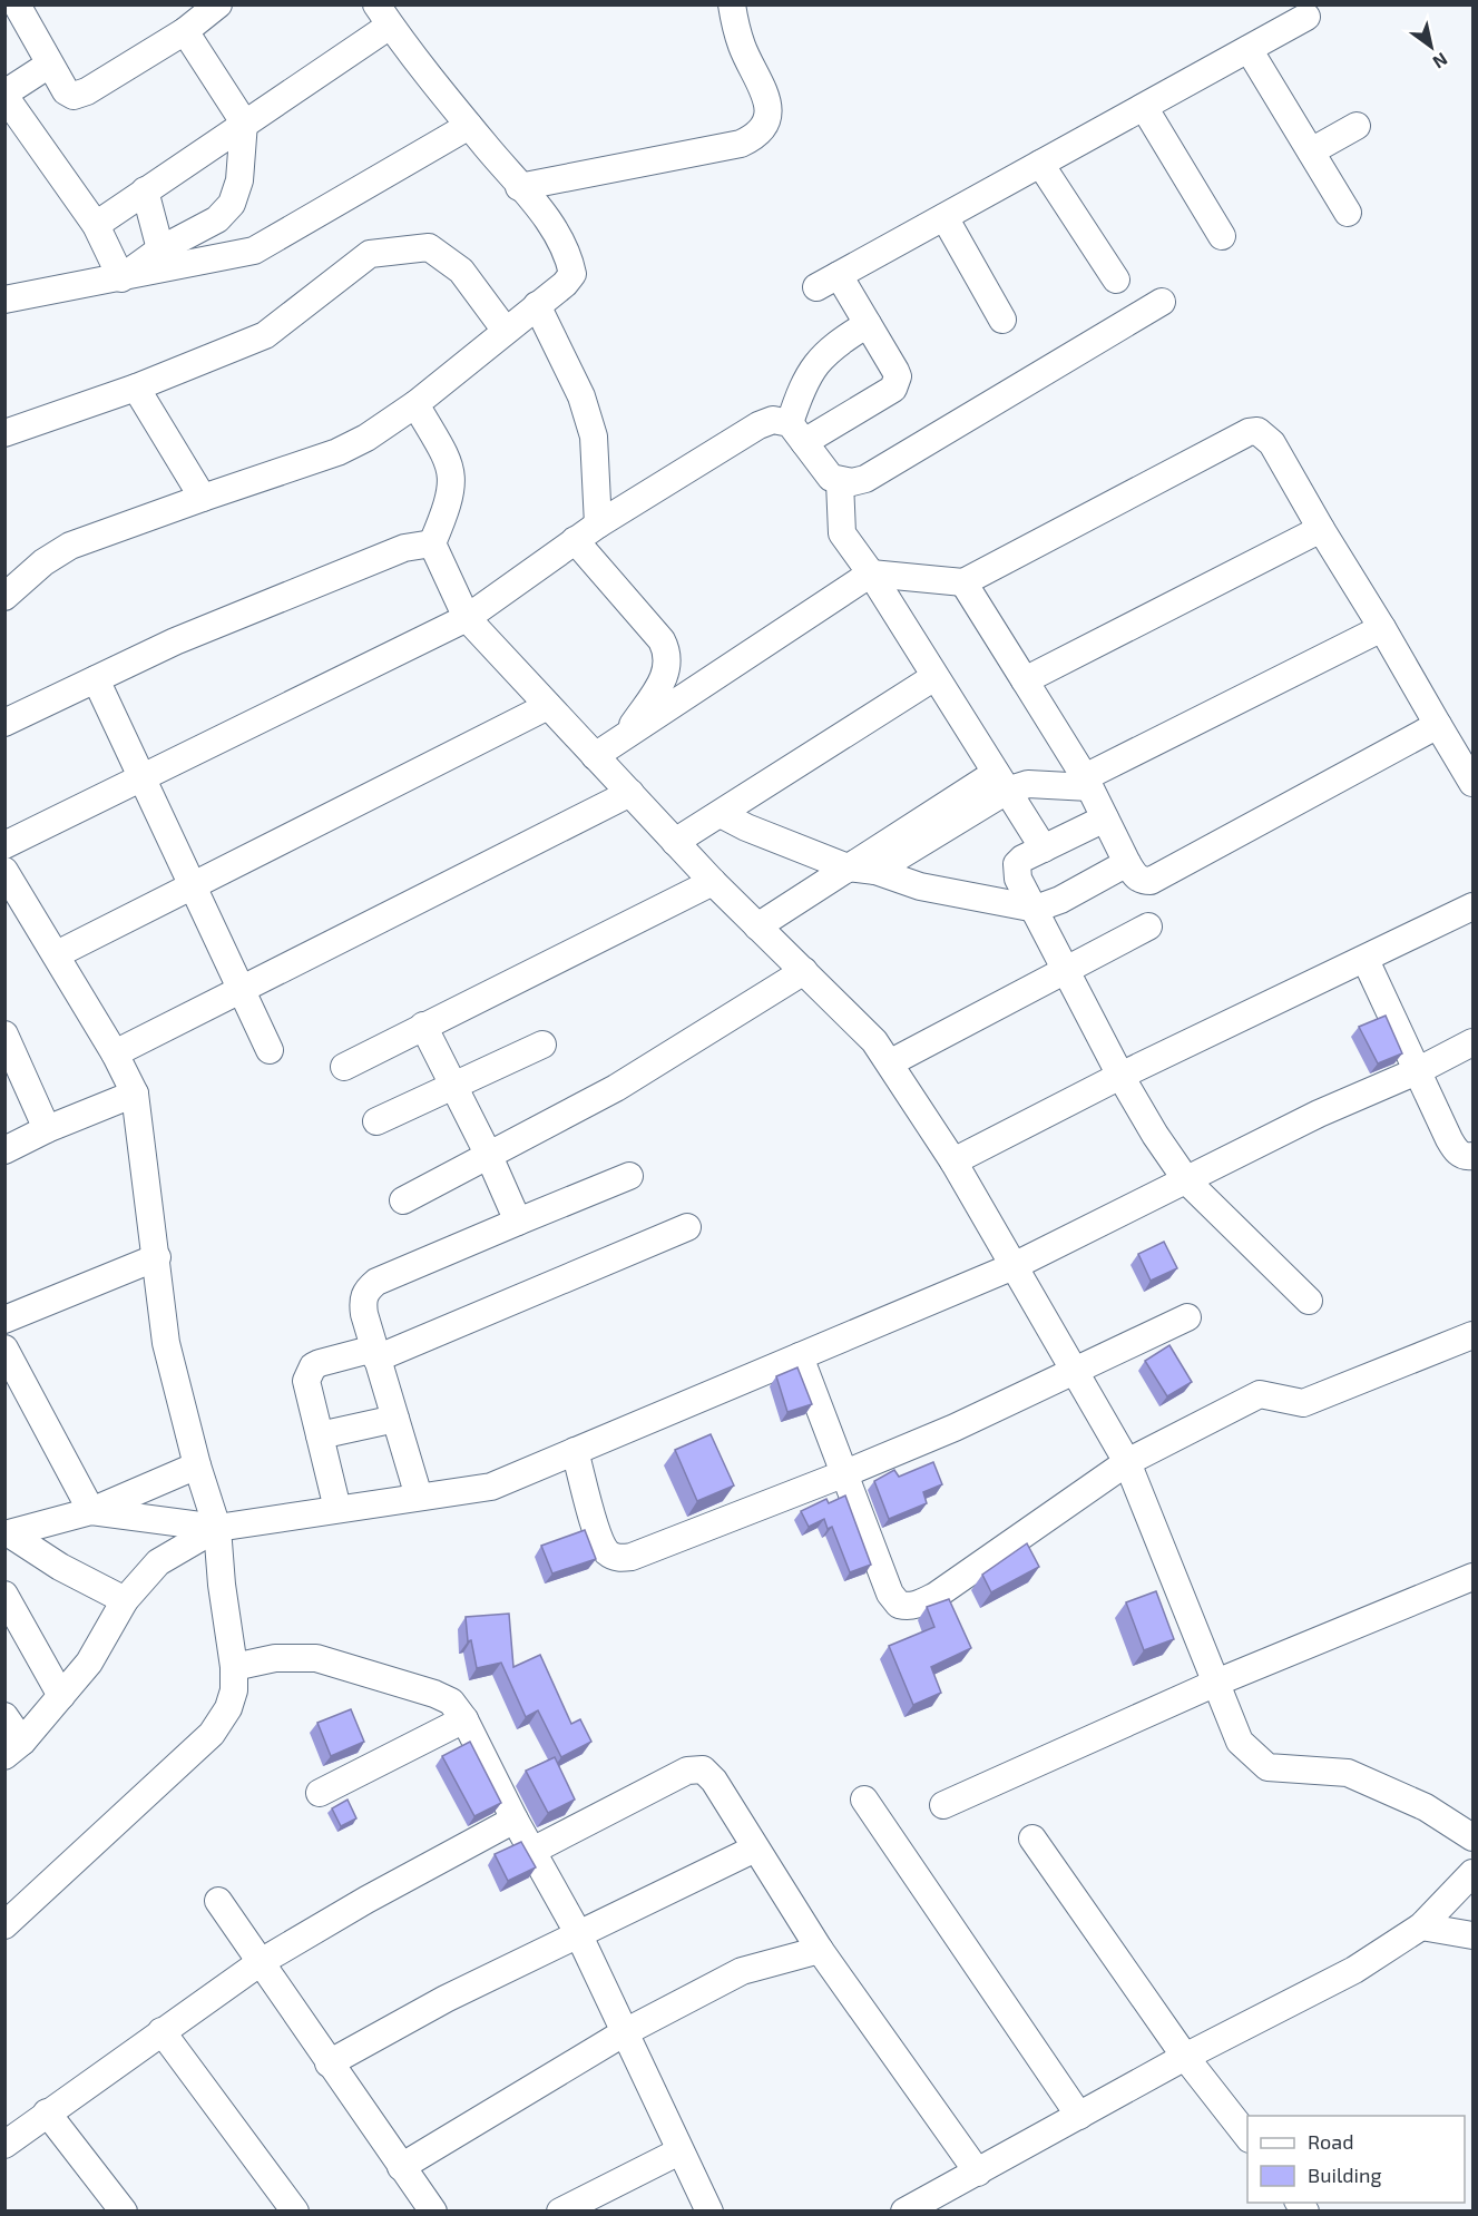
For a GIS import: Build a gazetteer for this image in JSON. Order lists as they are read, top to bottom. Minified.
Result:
{"legend":["Road","Building"],"north":"bottom right"}
